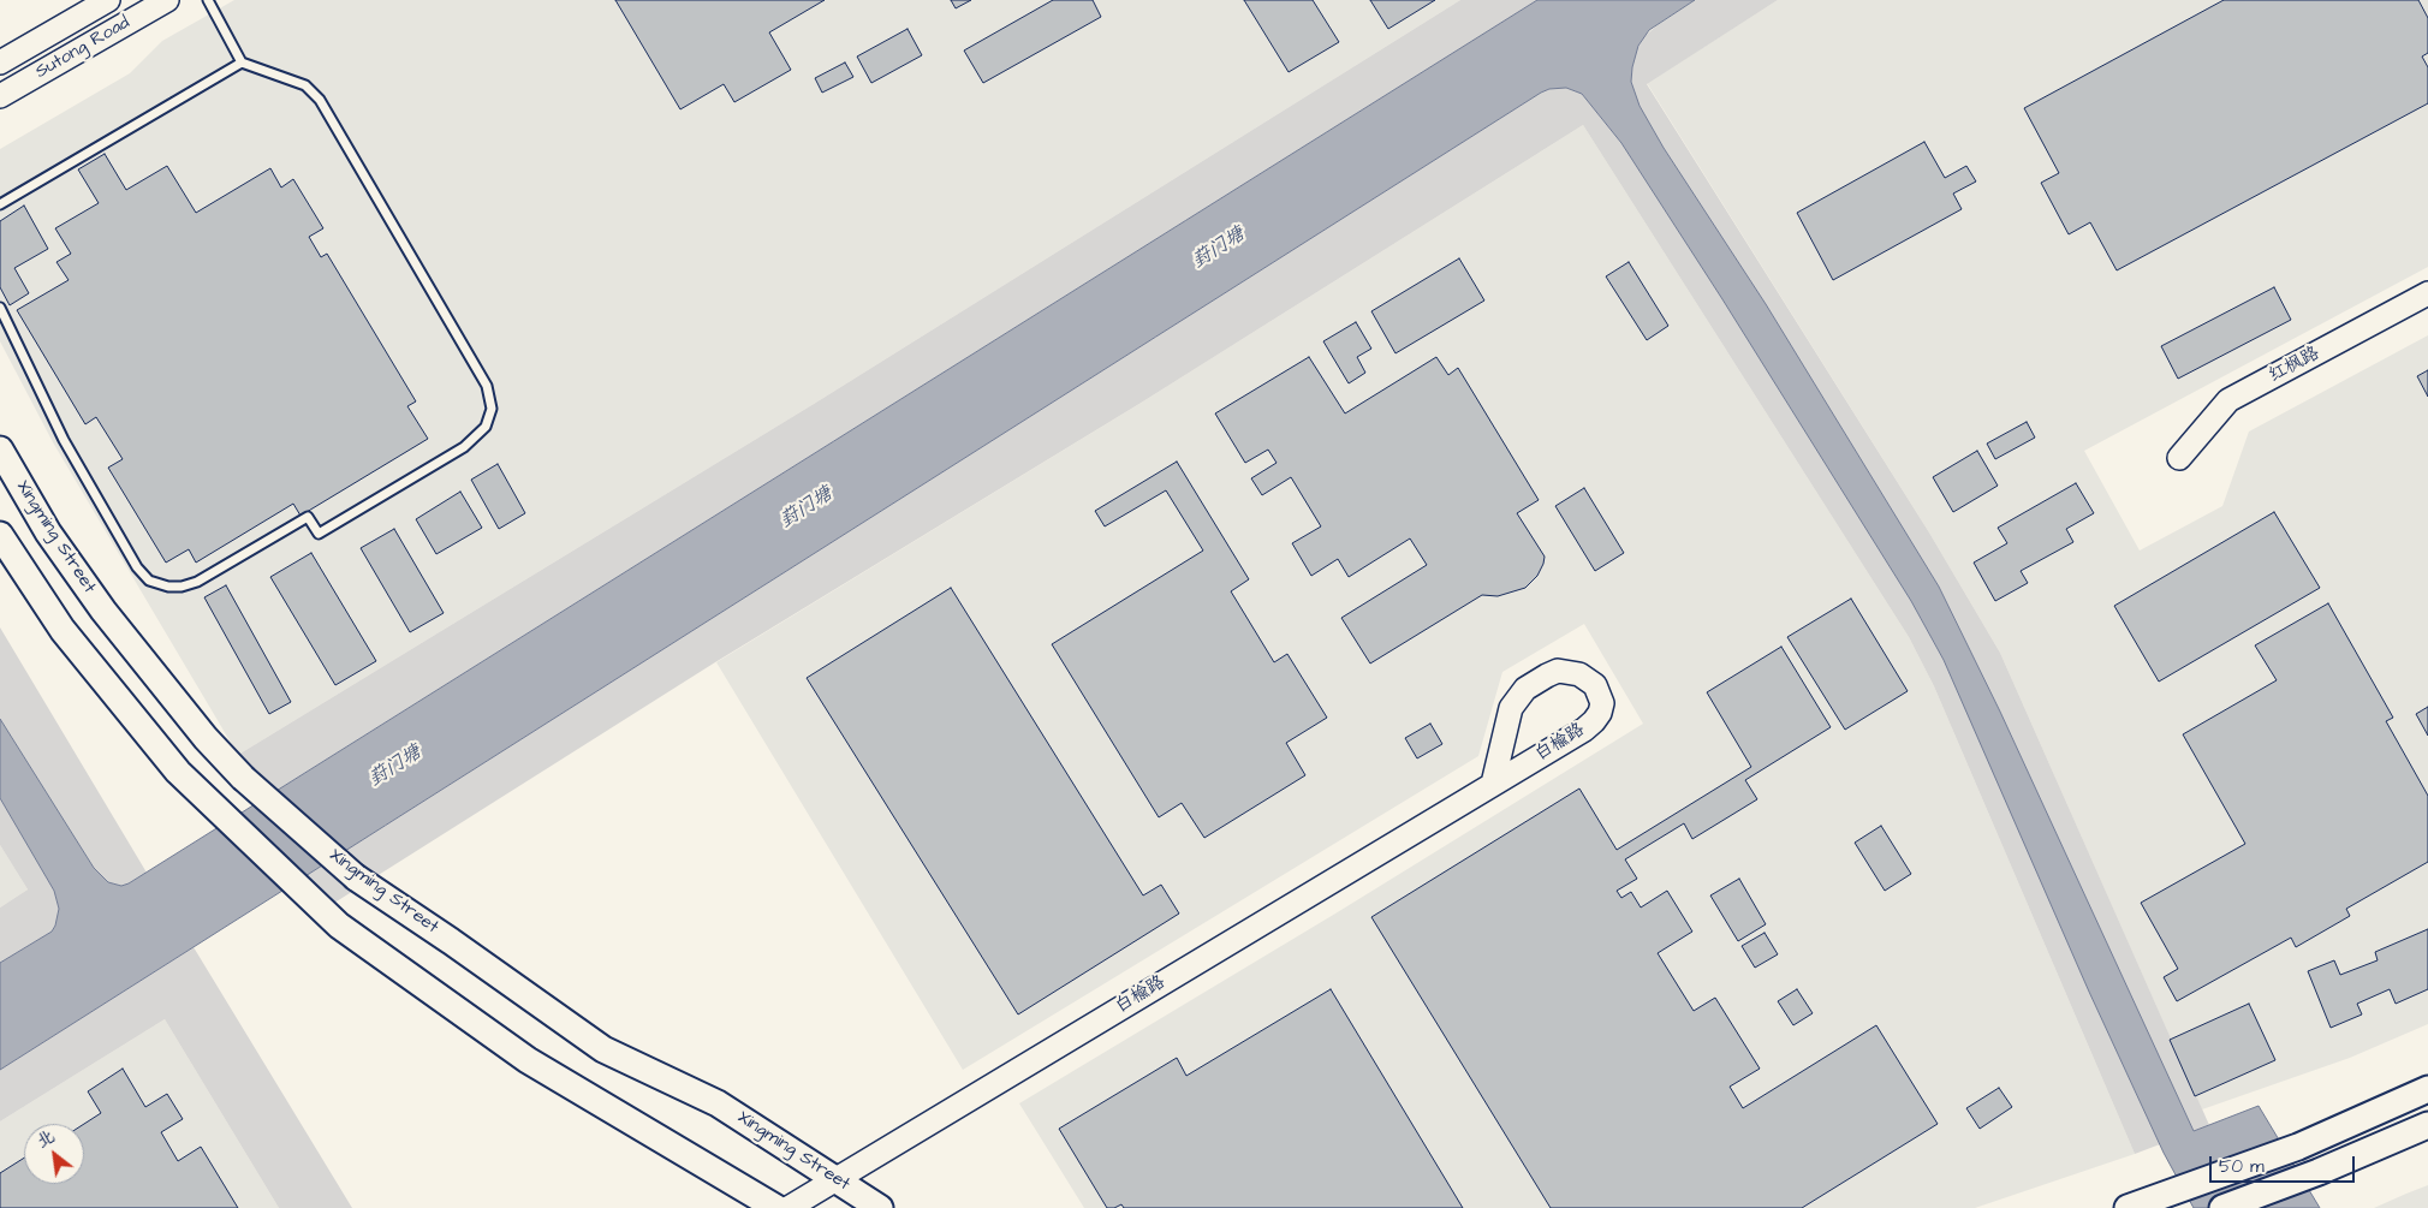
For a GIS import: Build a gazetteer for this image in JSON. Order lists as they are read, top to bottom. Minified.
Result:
{"streets":{"main road":["Xingming Street"],"street":["Sutong Road","红枫路","白榆路"]},"crossings":[["Xingming Street","白榆路"]],"water":["葑门塘"],"scale_bar":"50 m","north":"top left"}
